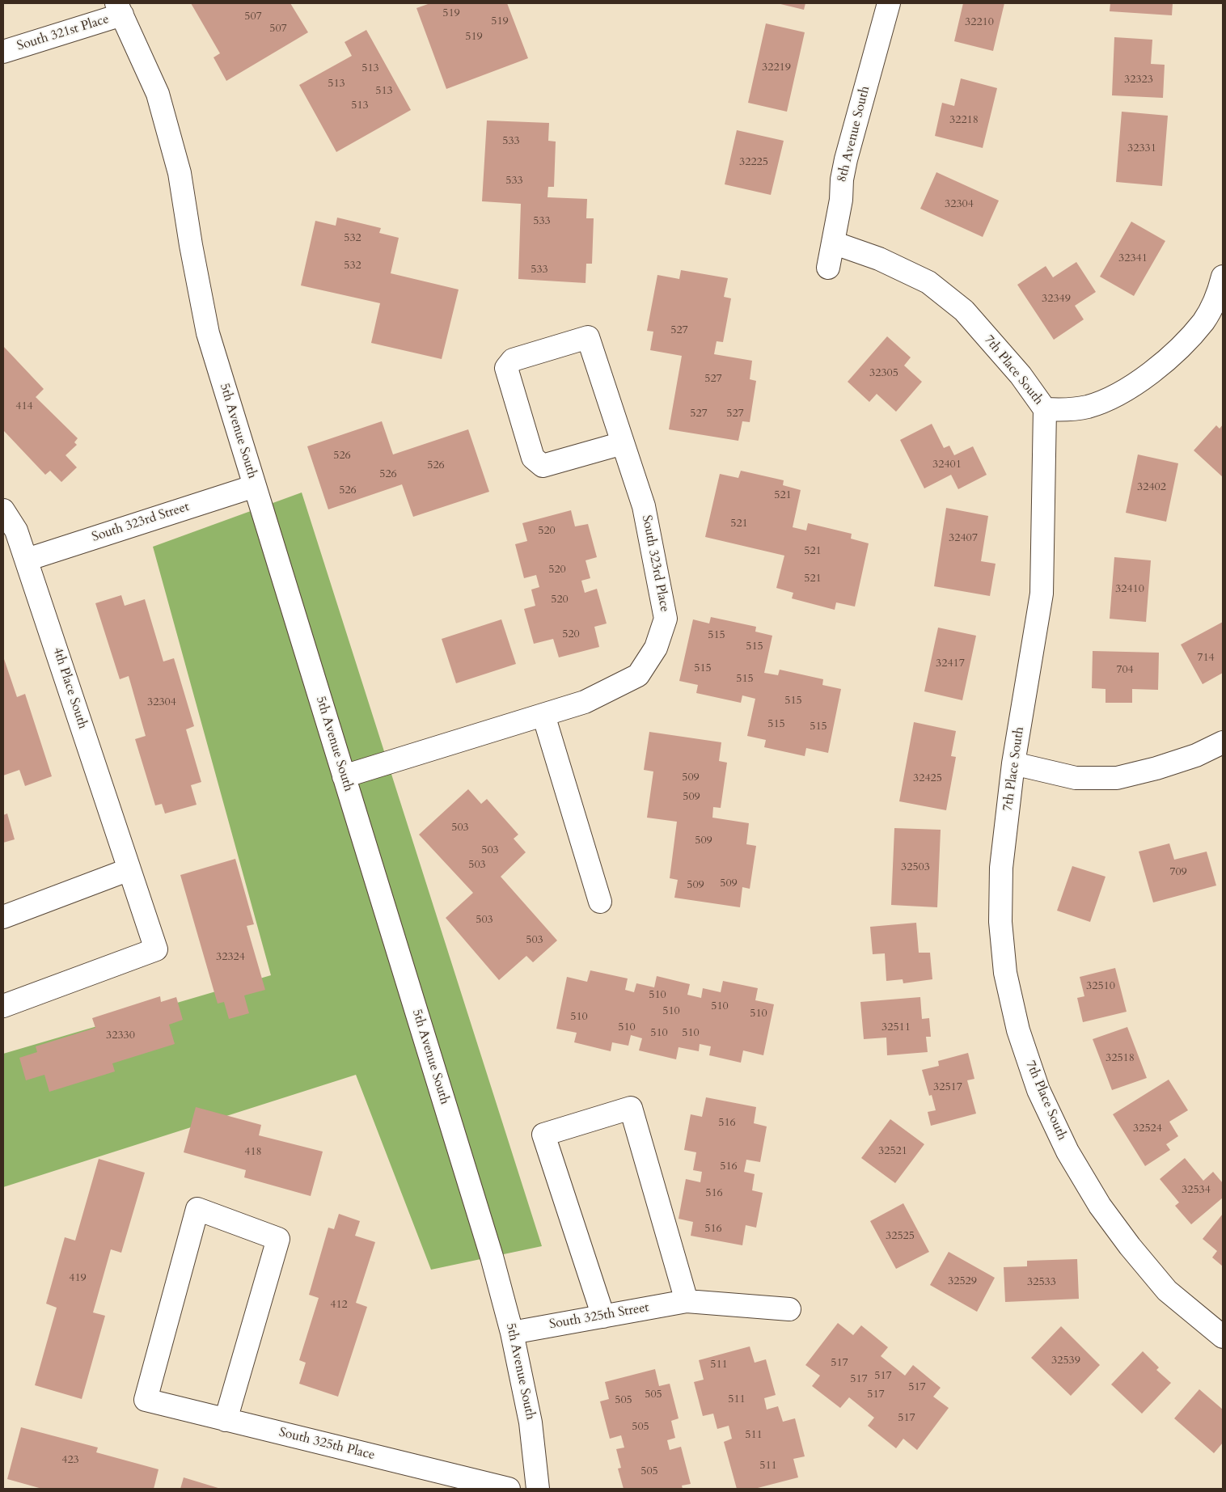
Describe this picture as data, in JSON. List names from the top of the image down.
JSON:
{
  "streets": {
    "street": [
      "South 321st Place",
      "8th Avenue South",
      "7th Place South",
      "5th Avenue South",
      "South 323rd Street",
      "South 323rd Place",
      "4th Place South",
      "South 325th Street",
      "South 325th Place"
    ]
  },
  "crossings": [
    ["South 321st Place", "5th Avenue South"],
    ["8th Avenue South", "7th Place South"],
    ["5th Avenue South", "South 323rd Street"],
    ["5th Avenue South", "South 323rd Place"],
    ["5th Avenue South", "South 325th Street"],
    ["South 323rd Street", "4th Place South"]
  ],
  "house_numbers": [
    "519",
    "507",
    "519",
    "32210",
    "507",
    "519",
    "32219",
    "513",
    "32323",
    "513",
    "513",
    "513",
    "32218",
    "533",
    "32331",
    "32225",
    "533",
    "32304",
    "533",
    "532",
    "32341",
    "532",
    "533",
    "32349",
    "527",
    "32305",
    "527",
    "414",
    "527",
    "527",
    "526",
    "32401",
    "526",
    "526",
    "32402",
    "526",
    "521",
    "521",
    "520",
    "32407",
    "521",
    "520",
    "521",
    "32410",
    "520",
    "520",
    "515",
    "515",
    "714",
    "32417",
    "515",
    "704",
    "515",
    "515",
    "32304",
    "515",
    "515",
    "509",
    "32425",
    "509",
    "503",
    "509",
    "503",
    "503",
    "32503",
    "709",
    "509",
    "509",
    "503",
    "503",
    "32324",
    "32510",
    "510",
    "510",
    "510",
    "510",
    "510",
    "510",
    "32511",
    "510",
    "510",
    "32330",
    "32518",
    "32517",
    "516",
    "32524",
    "32521",
    "418",
    "516",
    "32534",
    "516",
    "516",
    "32525",
    "419",
    "32529",
    "32533",
    "412",
    "32539",
    "517",
    "511",
    "517",
    "517",
    "517",
    "505",
    "517",
    "511",
    "505",
    "517",
    "505",
    "511",
    "423",
    "511",
    "505"
  ]
}
